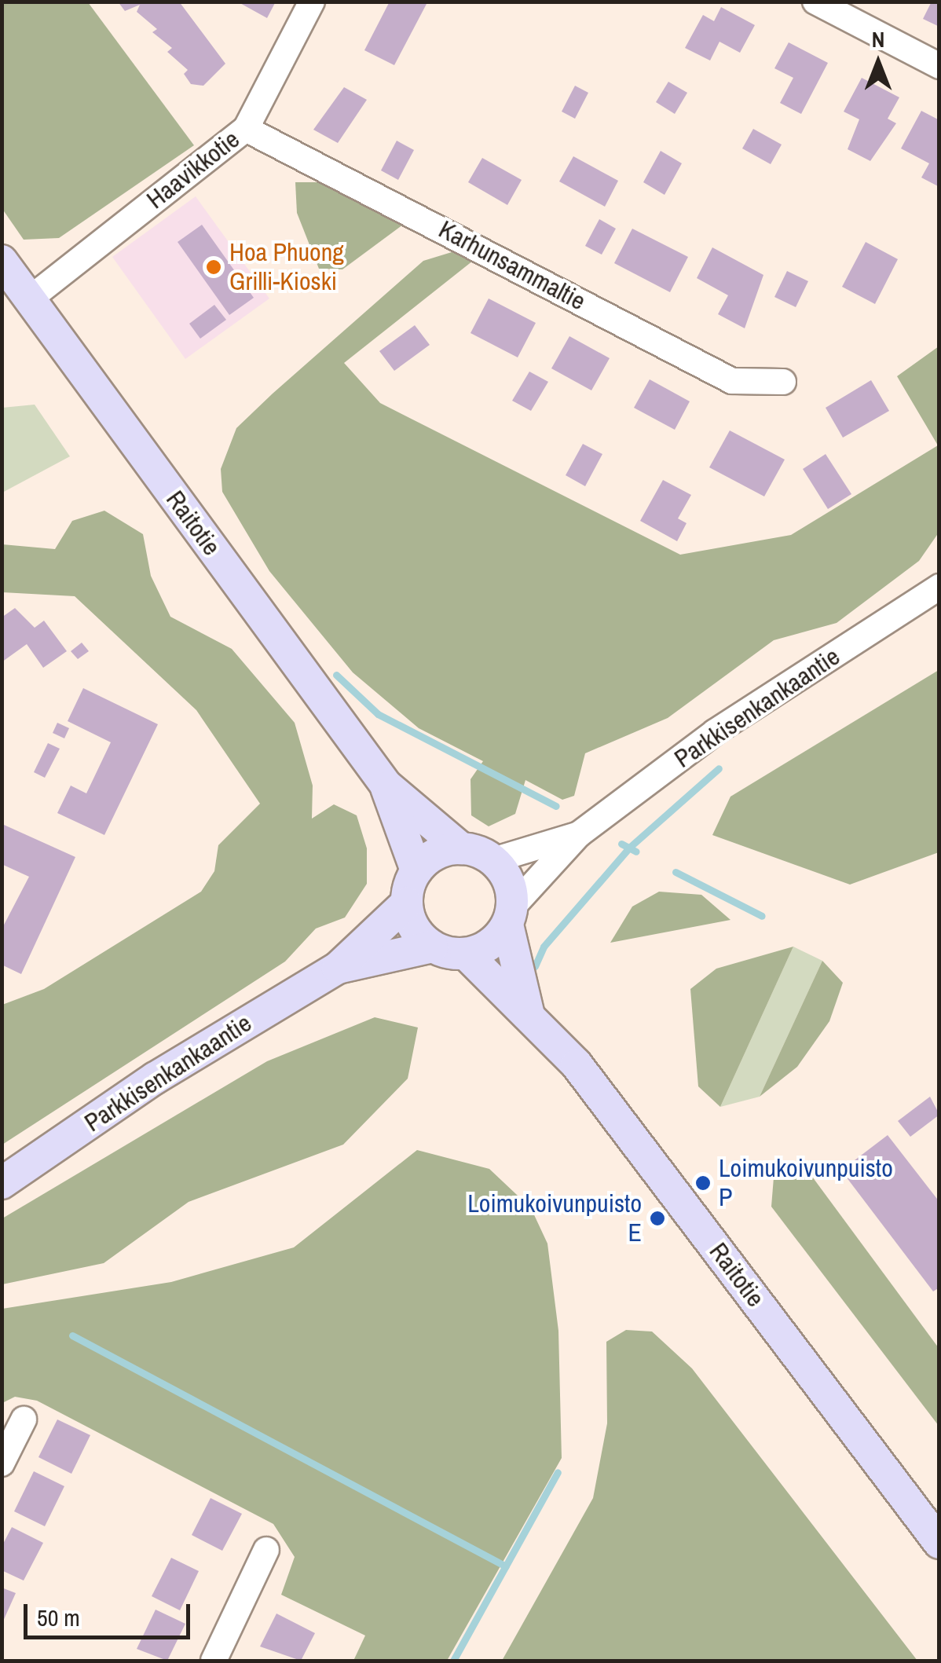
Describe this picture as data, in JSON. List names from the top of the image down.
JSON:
{
  "streets": {
    "main road": ["Raitotie", "Parkkisenkankaantie"],
    "street": ["Haavikkotie", "Karhunsammaltie"]
  },
  "crossings": [
    ["Haavikkotie", "Karhunsammaltie"],
    ["Haavikkotie", "Raitotie"],
    ["Raitotie", "Parkkisenkankaantie"]
  ],
  "places": ["Hoa Phuong Grilli-Kioski", "Loimukoivunpuisto P", "Loimukoivunpuisto E"],
  "scale_bar": "50 m",
  "north": "top"
}
